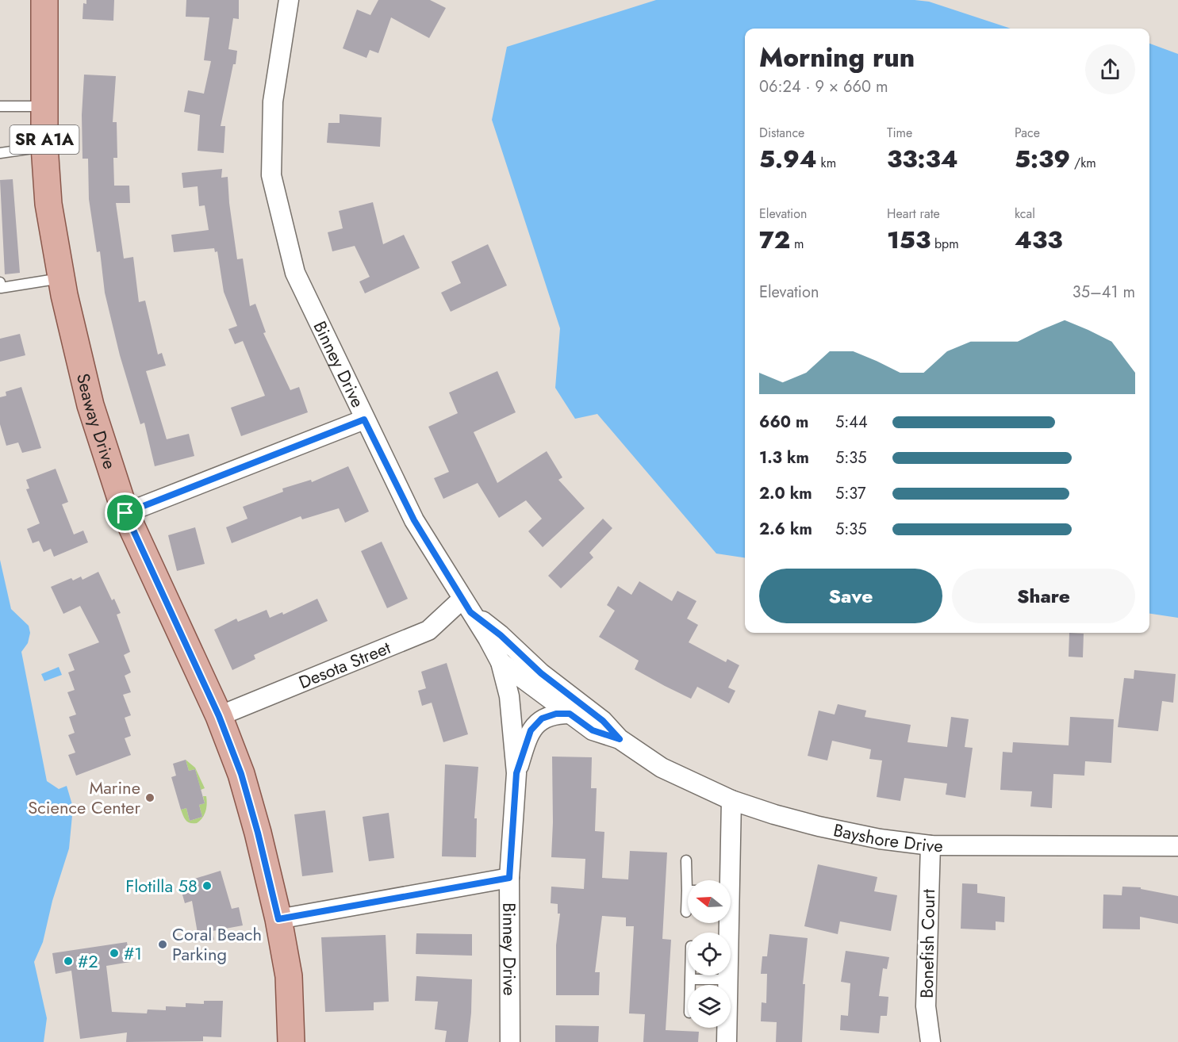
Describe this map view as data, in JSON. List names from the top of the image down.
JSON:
{
  "streets": {
    "main road": ["SR A1A", "Seaway Drive"],
    "street": [
      "Binney Drive",
      "Desota Street",
      "Bayshore Drive",
      "Bonefish Court"
    ]
  },
  "crossings": [
    ["Binney Drive", "Desota Street"],
    ["Binney Drive", "Bayshore Drive"],
    ["Seaway Drive", "Desota Street"],
    ["Desota Street", "Bayshore Drive"],
    ["Bayshore Drive", "Bonefish Court"]
  ],
  "places": [
    "Marine Science Center",
    "Flotilla 58",
    "Coral Beach Parking",
    "#1",
    "#2"
  ],
  "north": "left",
  "page": {
    "heading": ["Morning run", "06:24 · 9 × 660 m"],
    "stats": [
      ["Distance", "5.94 km"],
      ["Time", "33:34"],
      ["Pace", "5:39 /km"],
      ["Elevation", "72 m"],
      ["Heart rate", "153 bpm"],
      ["kcal", "433"]
    ],
    "chart": ["Elevation", "35–41 m"],
    "list": [
      {
        "name": "660 m",
        "note": "5:44"
      },
      {
        "name": "1.3 km",
        "note": "5:35"
      },
      {
        "name": "2.0 km",
        "note": "5:37"
      },
      {
        "name": "2.6 km",
        "note": "5:35"
      }
    ],
    "buttons": ["Save", "Share"]
  }
}
